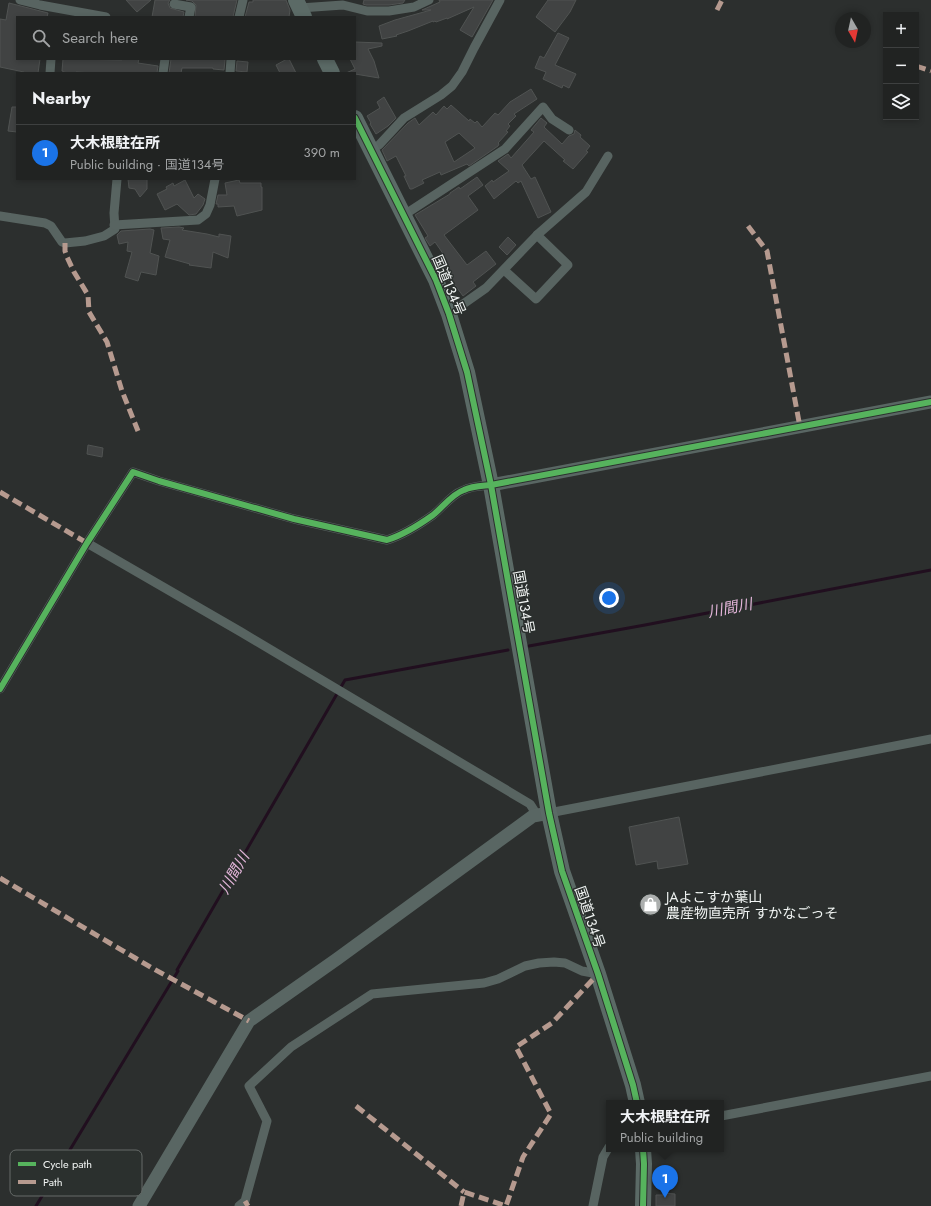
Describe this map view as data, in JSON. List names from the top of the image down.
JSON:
{
  "streets": {
    "highway": ["国道134号"]
  },
  "water": ["川間川"],
  "places": {
    "shop": ["JAよこすか葉山 農産物直売所 すかなごっそ"]
  },
  "legend": ["Cycle path", "Path"],
  "north": "bottom",
  "page": {
    "map_buttons": ["+", "−"],
    "search": "Search here",
    "heading": "Nearby",
    "list": [
      {
        "mark": "1",
        "name": "大木根駐在所",
        "note": "Public building · 国道134号",
        "value": "390 m"
      }
    ],
    "popup": ["大木根駐在所", "Public building"],
    "pins": "1"
  }
}
